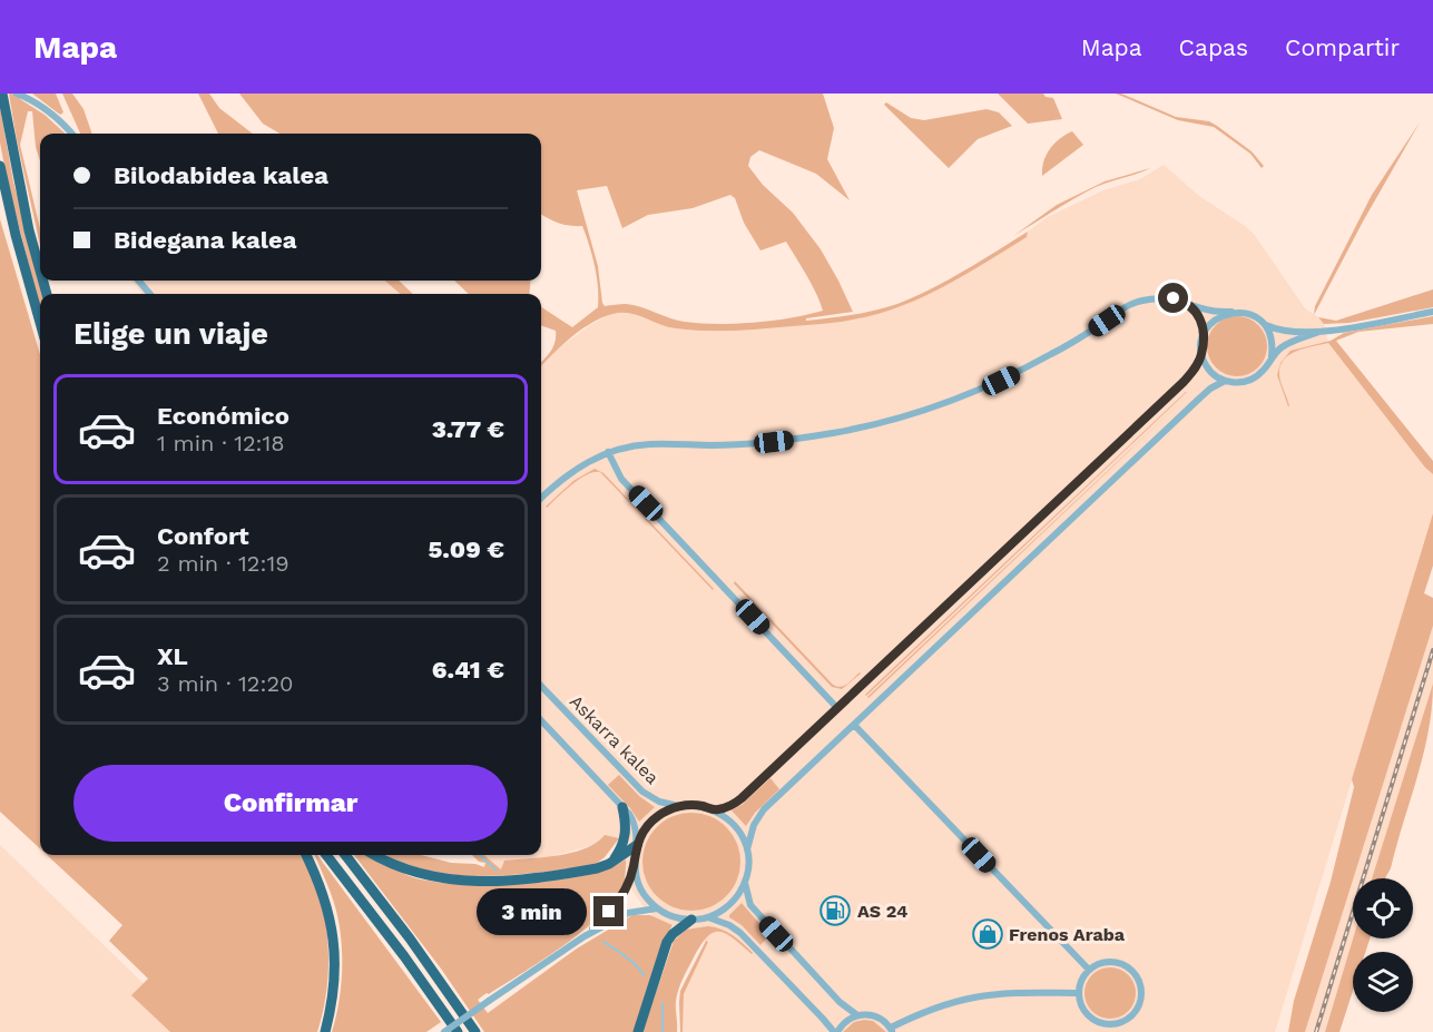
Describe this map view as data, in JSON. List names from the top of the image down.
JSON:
{
  "streets": {
    "street": ["Askarra kalea"]
  },
  "places": {
    "fuel station": ["AS 24"],
    "shop": ["Frenos Araba"]
  },
  "page": {
    "header": "Mapa",
    "nav": ["Mapa", "Capas", "Compartir"],
    "banner": ["Bilodabidea kalea", "Bidegana kalea"],
    "heading": "Elige un viaje",
    "list": [
      {
        "name": "Económico",
        "note": "1 min · 12:18",
        "value": "3.77 €"
      },
      {
        "name": "Confort",
        "note": "2 min · 12:19",
        "value": "5.09 €"
      },
      {
        "name": "XL",
        "note": "3 min · 12:20",
        "value": "6.41 €"
      }
    ],
    "buttons": "Confirmar",
    "bubble": "3 min"
  }
}
